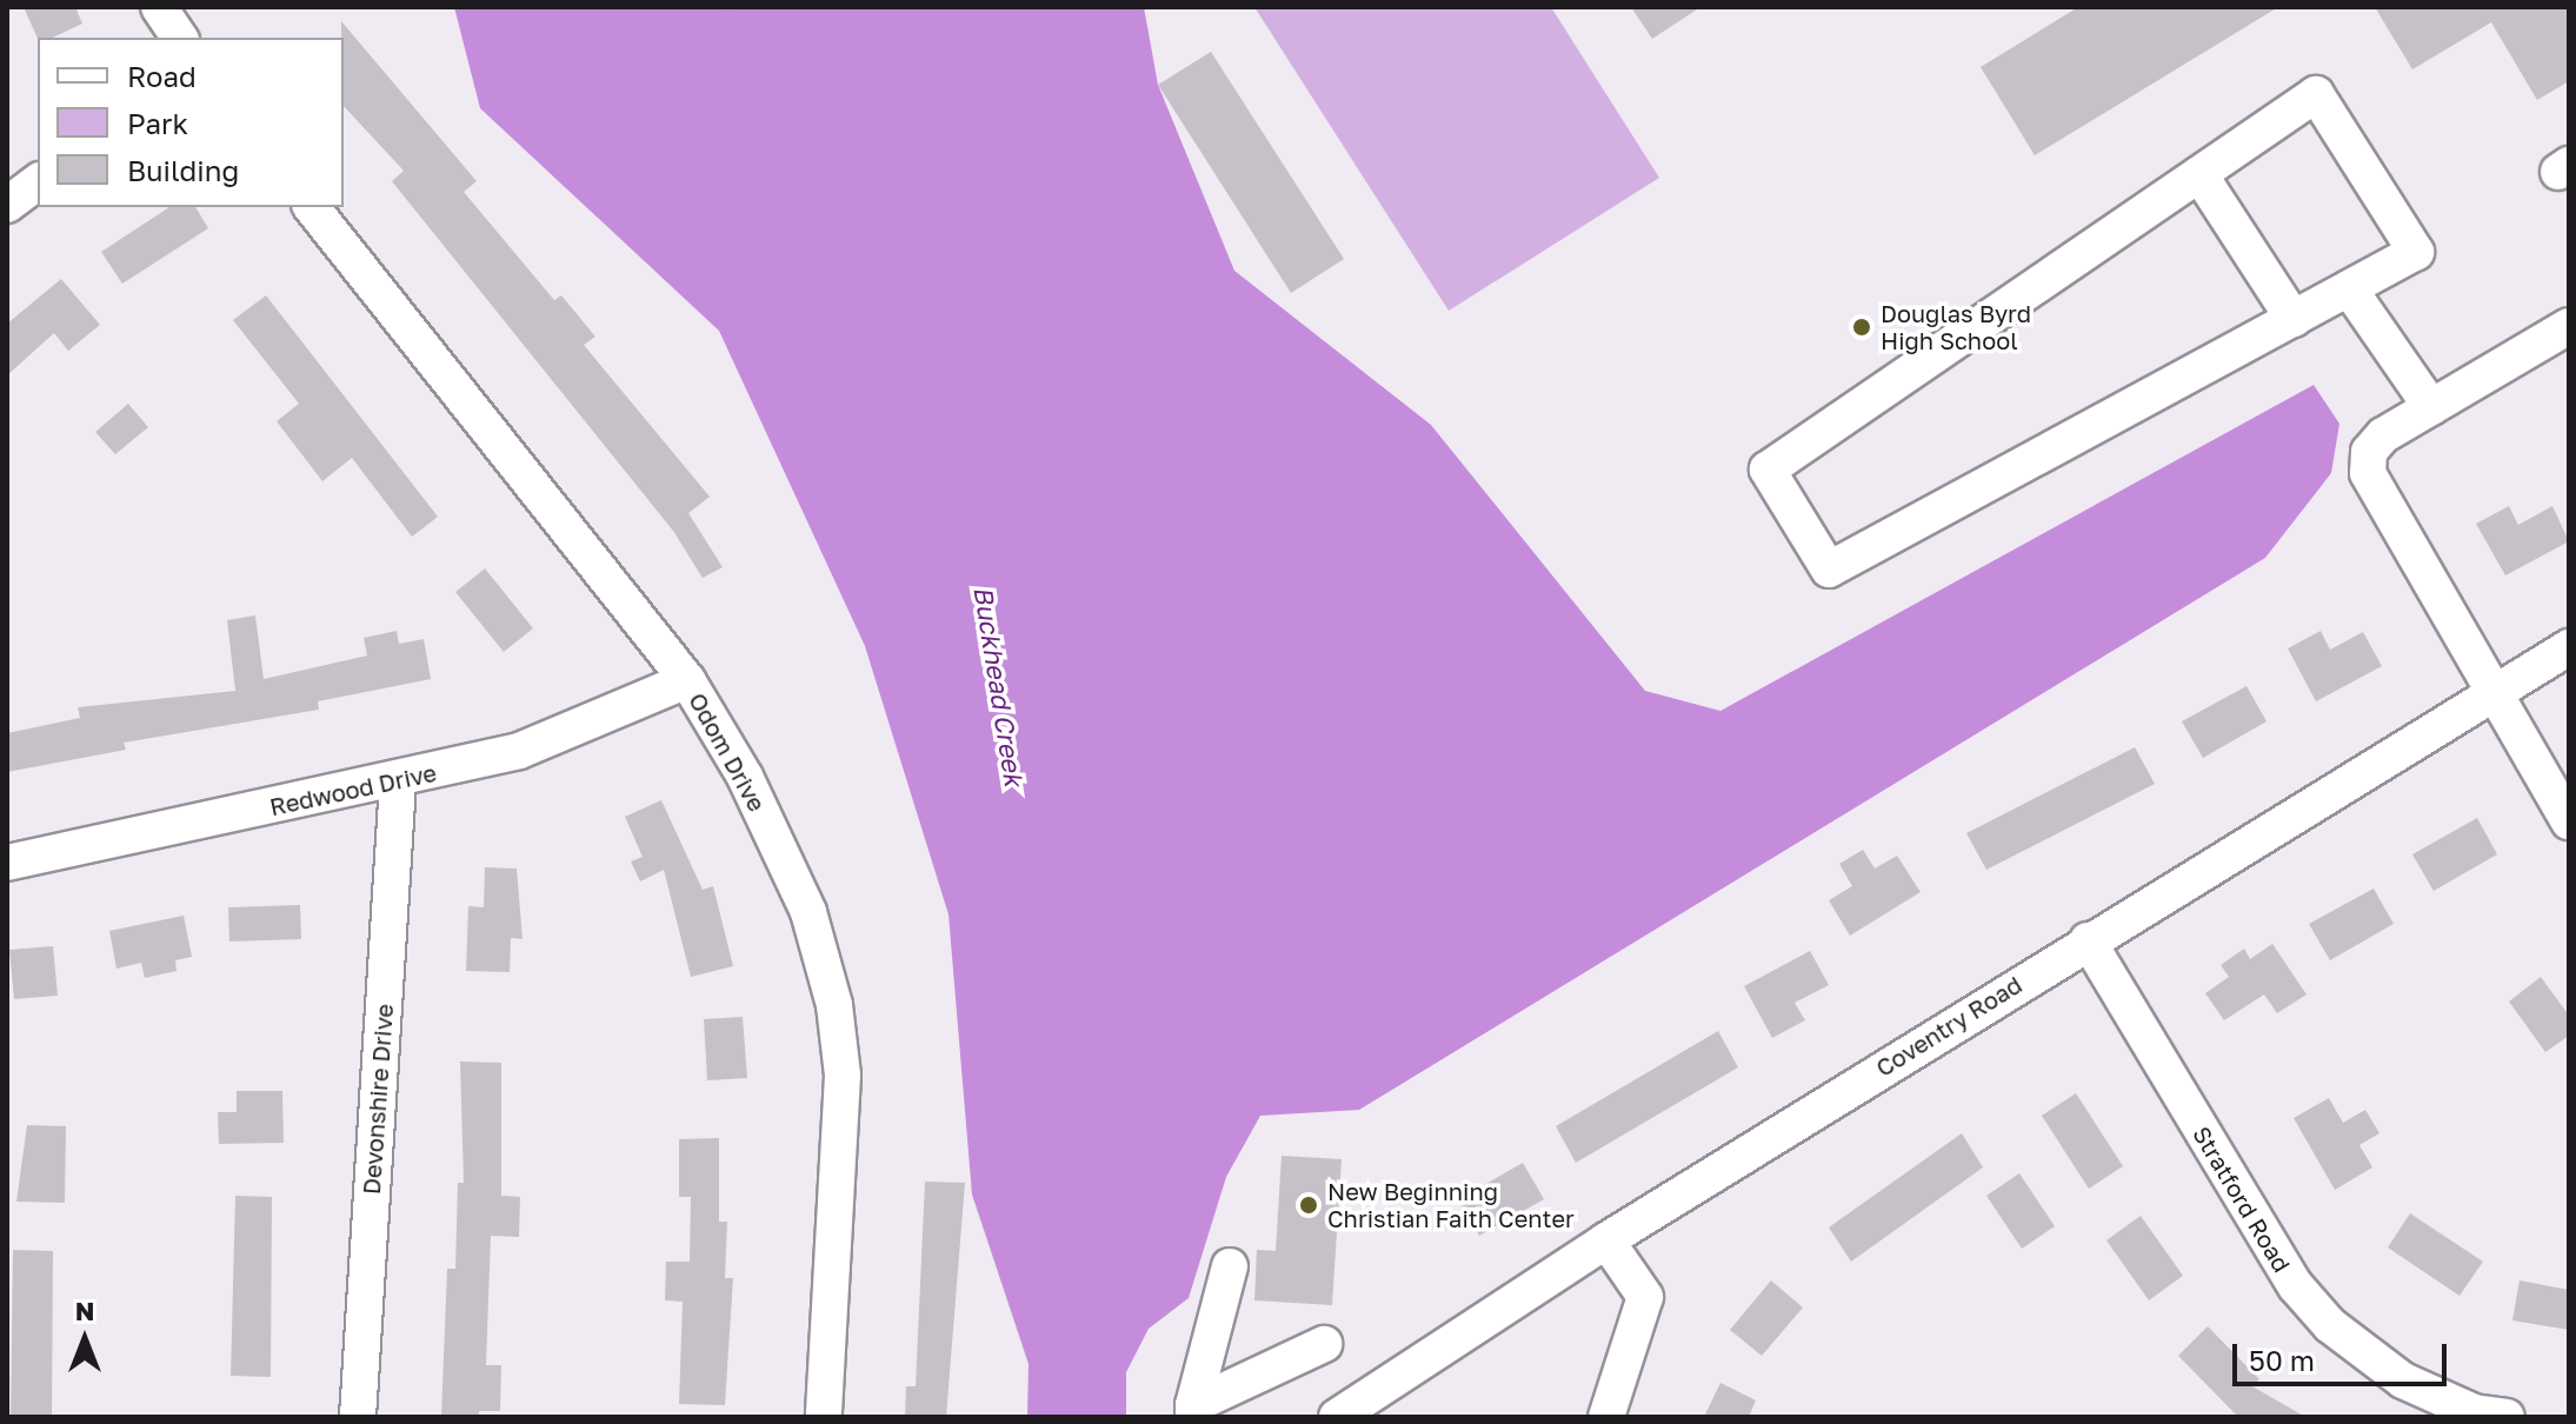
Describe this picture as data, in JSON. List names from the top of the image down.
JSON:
{
  "streets": {
    "street": [
      "Odom Drive",
      "Redwood Drive",
      "Coventry Road",
      "Devonshire Drive",
      "Stratford Road"
    ]
  },
  "crossings": [
    ["Odom Drive", "Redwood Drive"],
    ["Redwood Drive", "Devonshire Drive"],
    ["Coventry Road", "Stratford Road"]
  ],
  "water": ["Buckhead Creek"],
  "places": ["Douglas Byrd High School", "New Beginning Christian Faith Center"],
  "legend": ["Road", "Park", "Building"],
  "scale_bar": "50 m",
  "north": "top"
}
